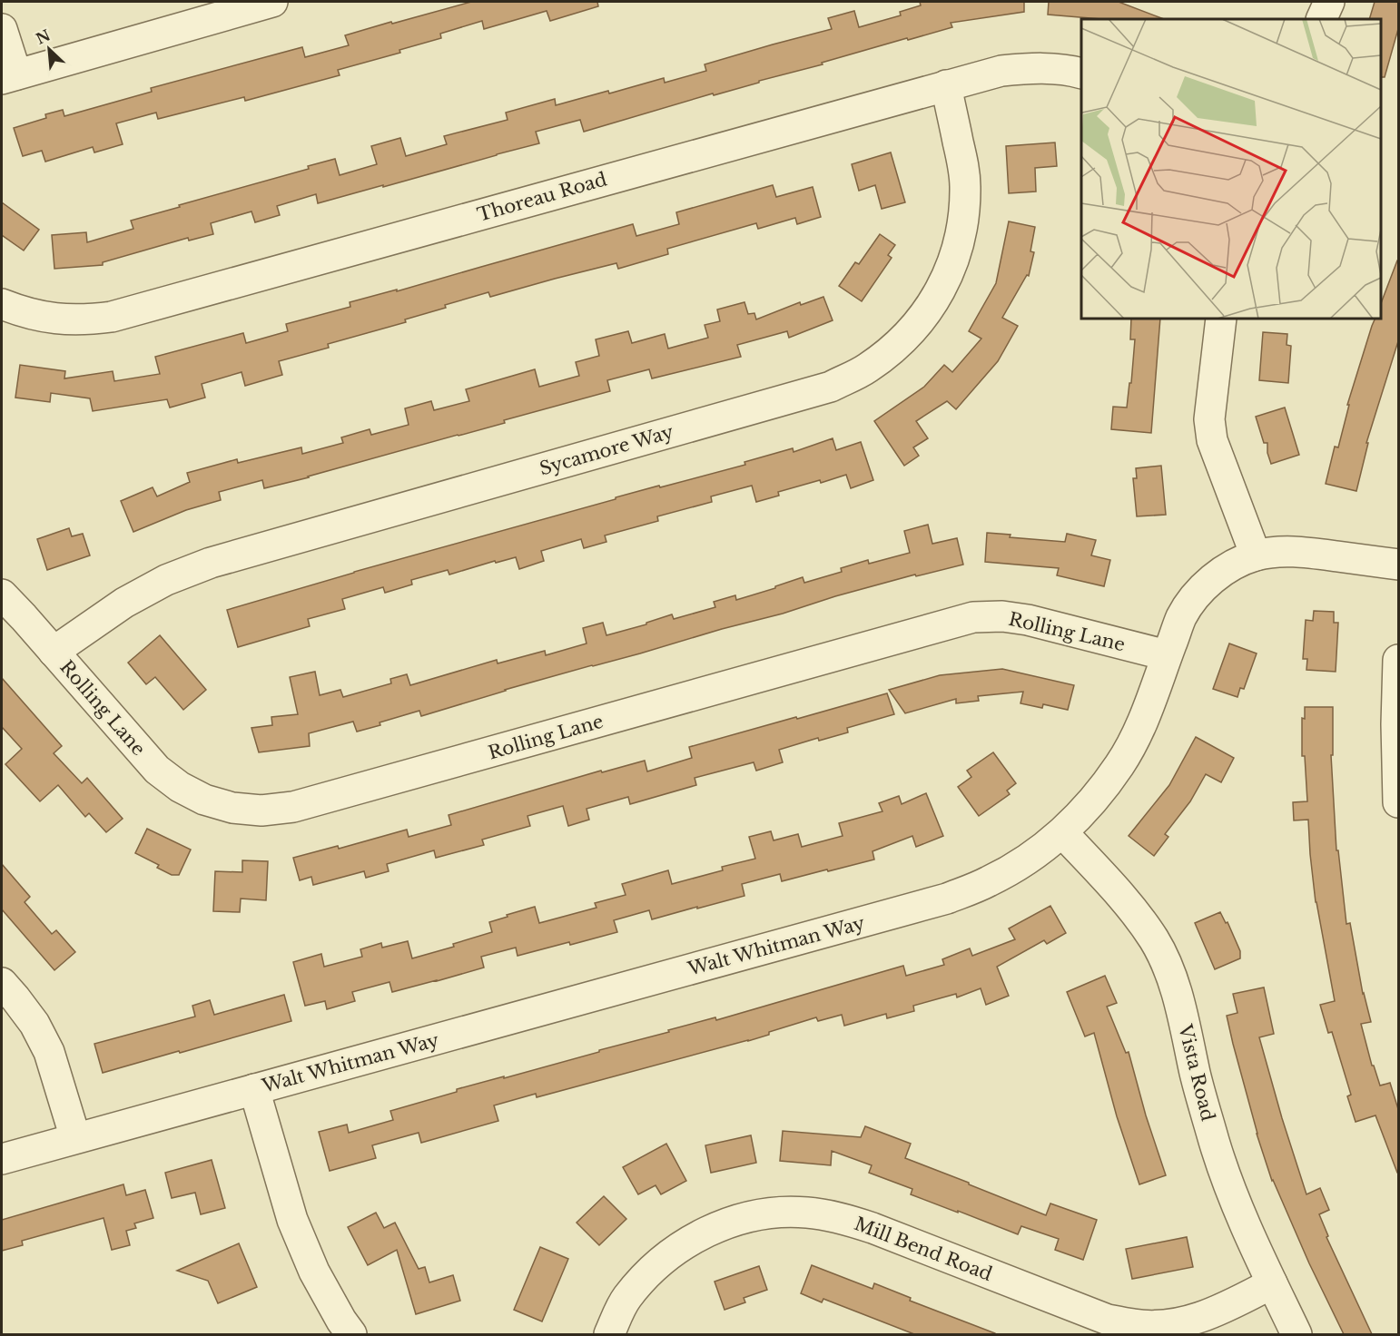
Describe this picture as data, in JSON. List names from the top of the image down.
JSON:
{
  "streets": {
    "street": [
      "Thoreau Road",
      "Sycamore Way",
      "Rolling Lane",
      "Walt Whitman Way",
      "Vista Road",
      "Mill Bend Road"
    ]
  },
  "crossings": [
    ["Thoreau Road", "Sycamore Way"],
    ["Sycamore Way", "Rolling Lane"],
    ["Rolling Lane", "Walt Whitman Way"],
    ["Walt Whitman Way", "Vista Road"],
    ["Vista Road", "Mill Bend Road"]
  ],
  "north": "top left"
}
